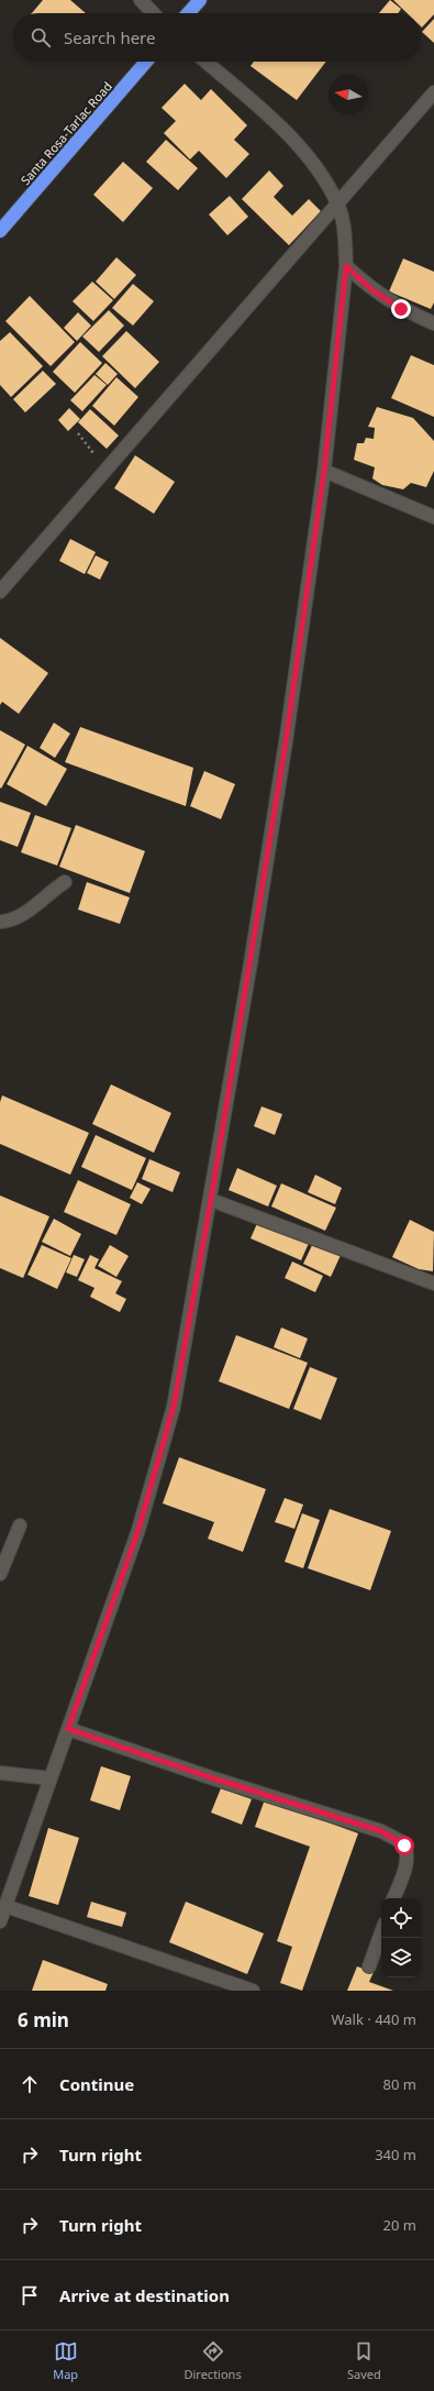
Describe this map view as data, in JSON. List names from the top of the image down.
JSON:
{
  "streets": {
    "highway": ["Santa Rosa-Tarlac Road"]
  },
  "north": "left",
  "page": {
    "search": "Search here",
    "heading": ["6 min", "Walk · 440 m"],
    "list": [
      ["Continue", "80 m"],
      ["Turn right", "340 m"],
      ["Turn right", "20 m"],
      "Arrive at destination"
    ],
    "nav": ["Map", "Directions", "Saved"]
  }
}
